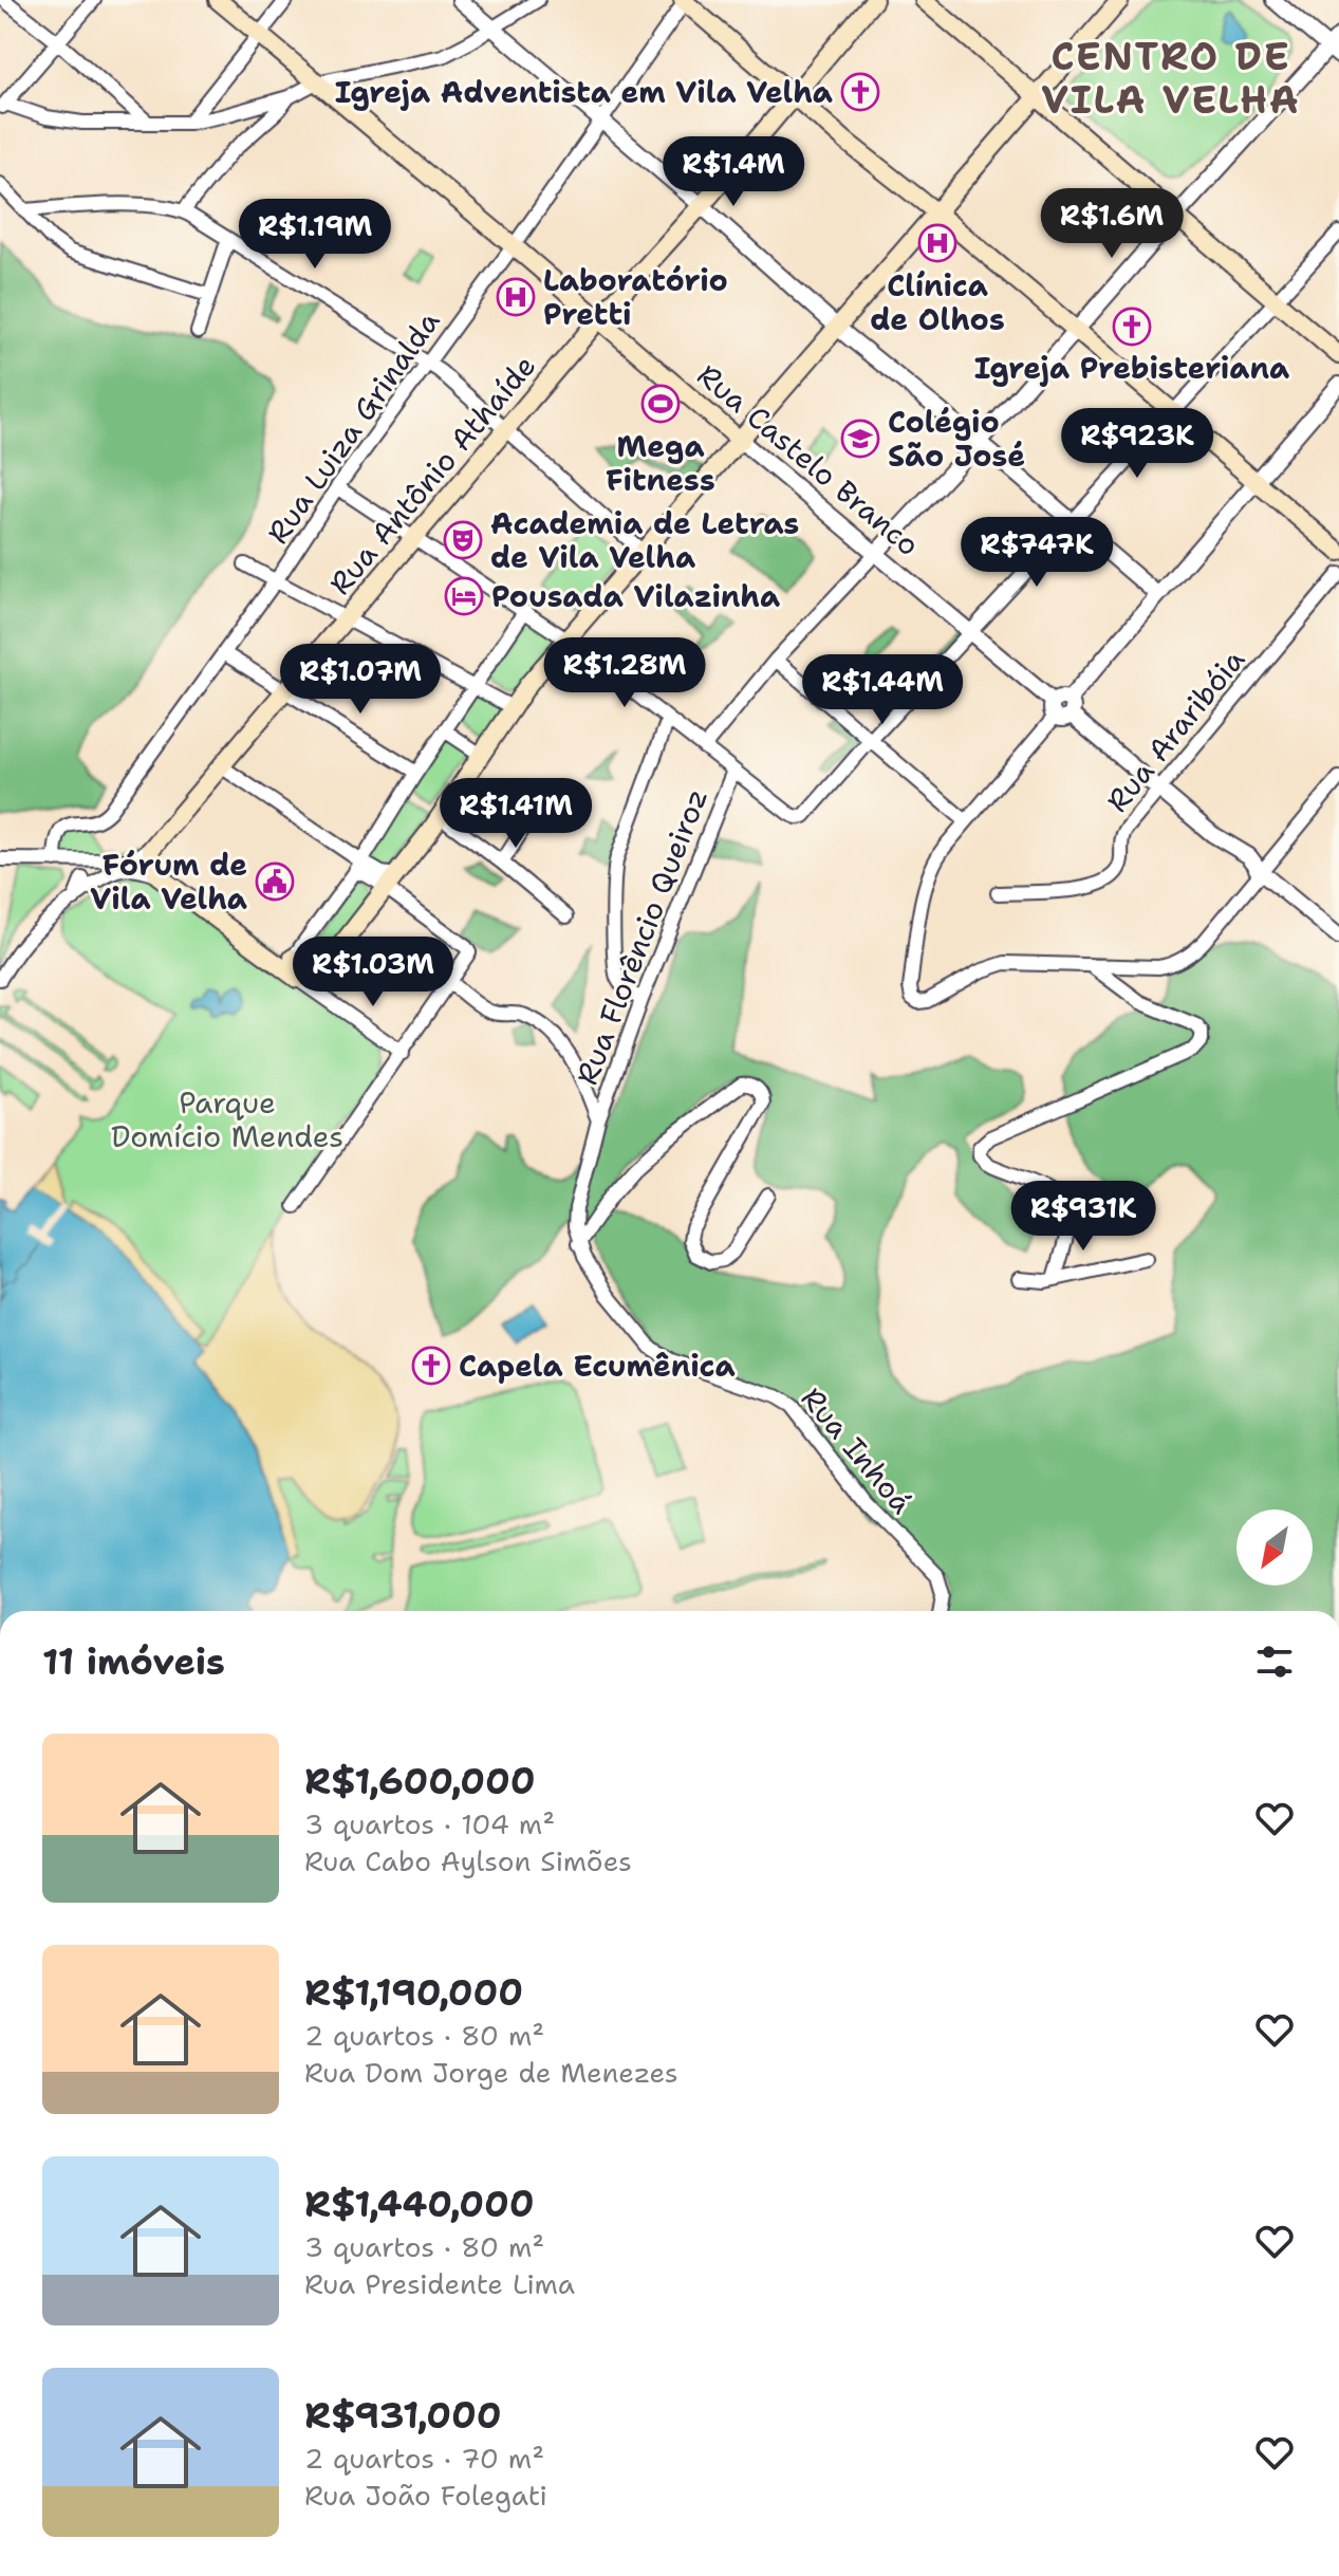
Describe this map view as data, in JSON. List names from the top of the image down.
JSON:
{
  "streets": {
    "main road": ["Rua Castelo Branco", "Rua Antônio Athaíde"],
    "street": [
      "Rua Luiza Grinalda",
      "Rua Araribóia",
      "Rua Florêncio Queiroz",
      "Rua Inhoá"
    ]
  },
  "crossings": [
    ["Rua Luiza Grinalda", "Rua Castelo Branco"],
    ["Rua Castelo Branco", "Rua Antônio Athaíde"],
    ["Rua Castelo Branco", "Rua Araribóia"]
  ],
  "districts": ["CENTRO DE VILA VELHA"],
  "parks": ["Parque Domício Mendes"],
  "places": {
    "church": ["Igreja Adventista em Vila Velha", "Igreja Prebisteriana", "Capela Ecumênica"],
    "hospital": ["Clínica de Olhos", "Laboratório Pretti"],
    "sports": ["Mega Fitness"],
    "school or university": ["Colégio São José"],
    "theatre": ["Academia de Letras de Vila Velha"],
    "hotel": ["Pousada Vilazinha"],
    "public building": ["Fórum de Vila Velha"]
  },
  "north": "bottom left",
  "page": {
    "price": [
      "R$1.4M",
      "R$1.6M",
      "R$1.19M",
      "R$923K",
      "R$747K",
      "R$1.28M",
      "R$1.07M",
      "R$1.44M",
      "R$1.41M",
      "R$1.03M",
      "R$931K"
    ],
    "heading": "11 imóveis",
    "list": [
      {
        "name": "R$1,600,000",
        "note": "3 quartos · 104 m² · Rua Cabo Aylson Simões"
      },
      {
        "name": "R$1,190,000",
        "note": "2 quartos · 80 m² · Rua Dom Jorge de Menezes"
      },
      {
        "name": "R$1,440,000",
        "note": "3 quartos · 80 m² · Rua Presidente Lima"
      },
      {
        "name": "R$931,000",
        "note": "2 quartos · 70 m² · Rua João Folegati"
      }
    ]
  }
}
